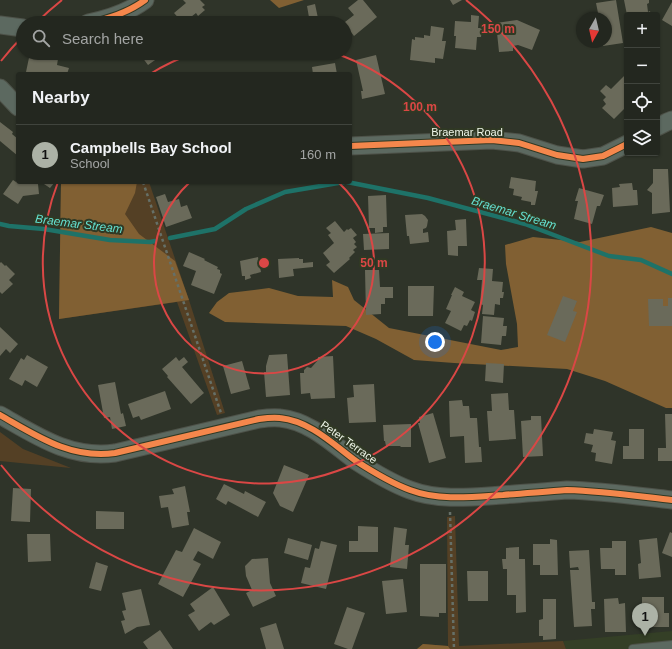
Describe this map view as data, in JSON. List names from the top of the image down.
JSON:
{
  "streets": {
    "street": ["Braemar Road", "Peter Terrace"]
  },
  "water": ["Braemar Stream"],
  "north": "bottom",
  "page": {
    "map_buttons": ["+", "−"],
    "search": "Search here",
    "heading": "Nearby",
    "list": [
      {
        "mark": "1",
        "name": "Campbells Bay School",
        "note": "School",
        "value": "160 m"
      }
    ],
    "pins": "1"
  },
  "rings": ["150 m", "100 m", "50 m"]
}
